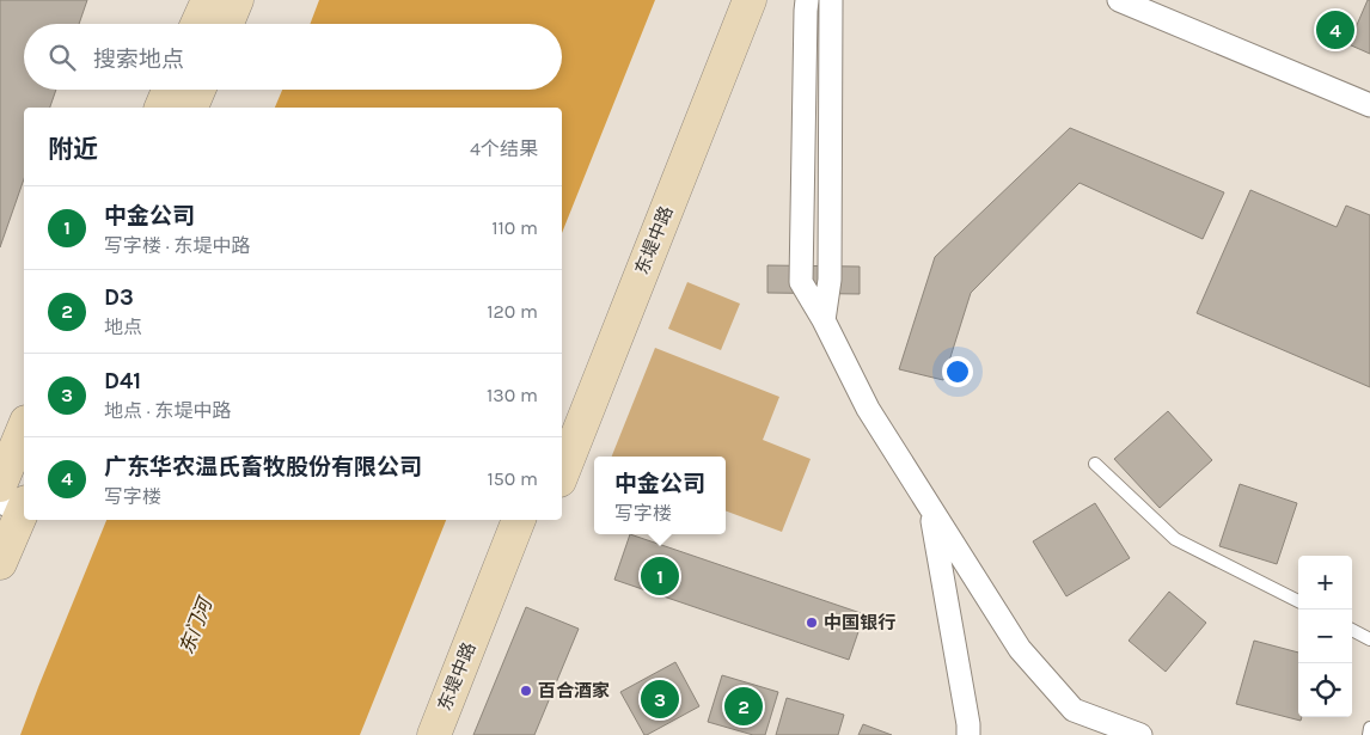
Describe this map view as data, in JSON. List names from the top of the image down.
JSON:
{
  "streets": {
    "main road": ["东堤中路"]
  },
  "water": ["东门河"],
  "places": ["中国银行", "百合酒家"],
  "page": {
    "pins": [
      "4",
      "1",
      "3",
      "2"
    ],
    "search": "搜索地点",
    "heading": ["附近", "4个结果"],
    "list": [
      {
        "mark": "1",
        "name": "中金公司",
        "note": "写字楼 · 东堤中路",
        "value": "110 m"
      },
      {
        "mark": "2",
        "name": "D3",
        "note": "地点",
        "value": "120 m"
      },
      {
        "mark": "3",
        "name": "D41",
        "note": "地点 · 东堤中路",
        "value": "130 m"
      },
      {
        "mark": "4",
        "name": "广东华农温氏畜牧股份有限公司",
        "note": "写字楼",
        "value": "150 m"
      }
    ],
    "popup": ["中金公司", "写字楼"],
    "map_buttons": ["+", "−"]
  }
}
